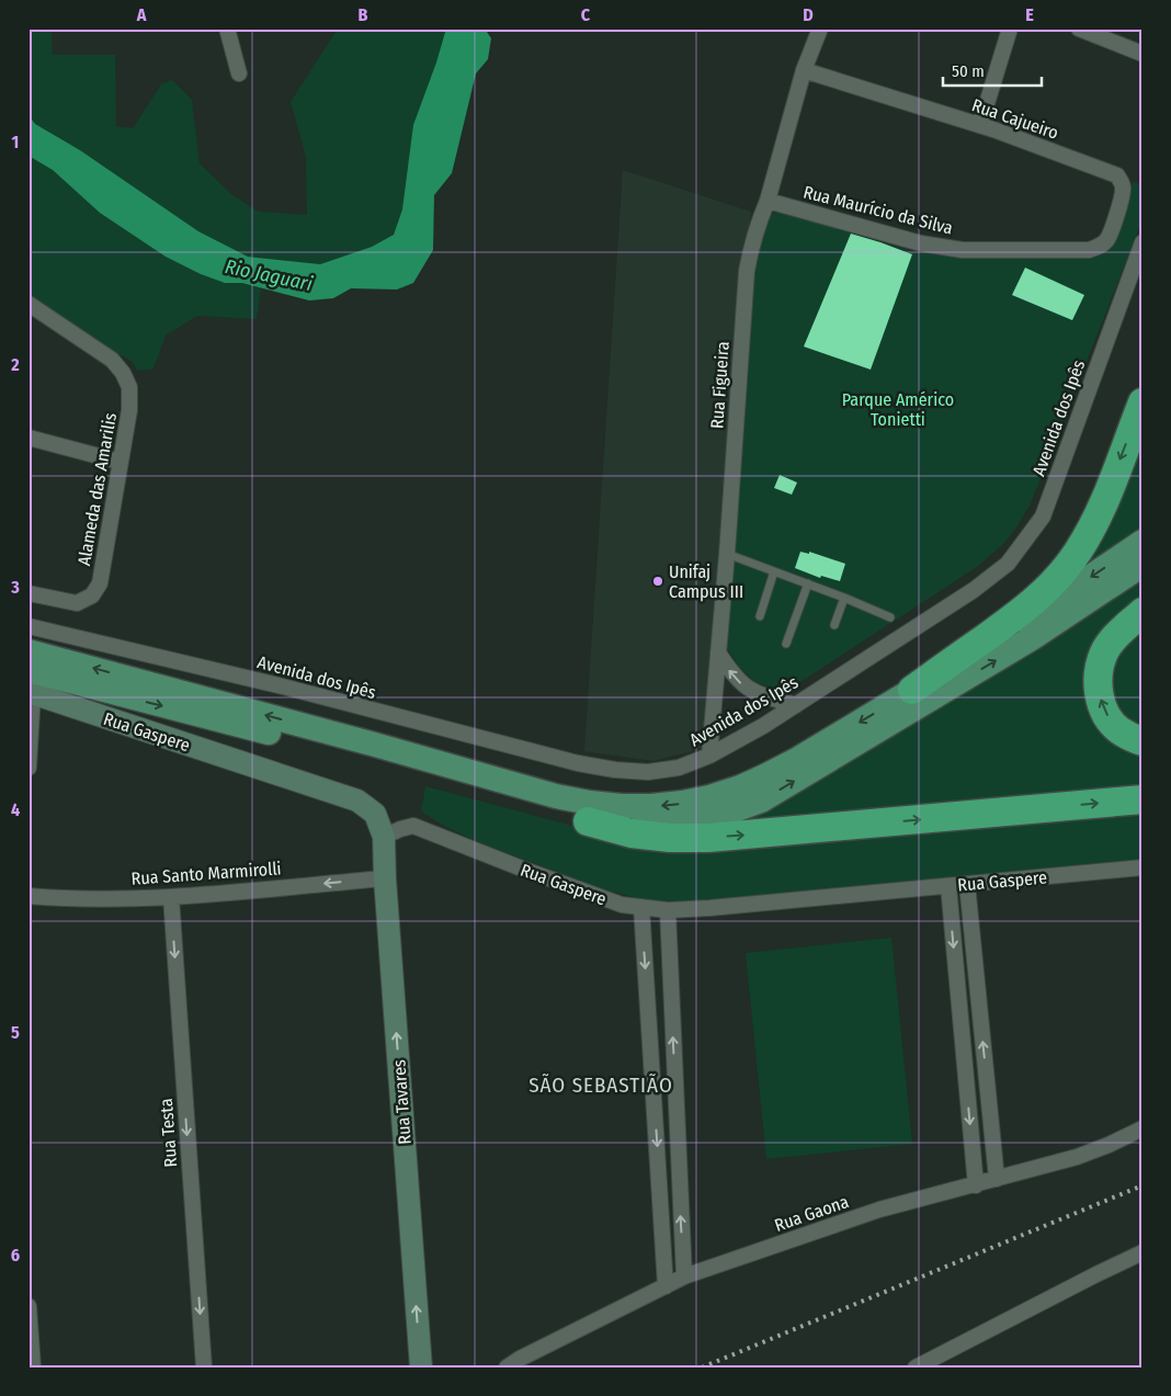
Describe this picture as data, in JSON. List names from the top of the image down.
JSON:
{
  "streets": {
    "street": [
      "Rua Cajueiro",
      "Rua Maurício da Silva",
      "Rua Figueira",
      "Avenida dos Ipês",
      "Alameda das Amarilis",
      "Rua Gaspere",
      "Rua Santo Marmirolli",
      "Rua Tavares",
      "Rua Testa",
      "Rua Gaona"
    ]
  },
  "crossings": [
    ["Rua Cajueiro", "Rua Maurício da Silva"],
    ["Rua Cajueiro", "Rua Figueira"],
    ["Rua Maurício da Silva", "Rua Figueira"],
    ["Rua Figueira", "Avenida dos Ipês"],
    ["Rua Gaspere", "Rua Tavares"],
    ["Rua Santo Marmirolli", "Rua Tavares"],
    ["Rua Santo Marmirolli", "Rua Testa"]
  ],
  "one_way": ["Rua Santo Marmirolli", "Rua Tavares", "Rua Testa"],
  "districts": ["SÃO SEBASTIÃO"],
  "water": ["Rio Jaguari"],
  "parks": ["Parque Américo Tonietti"],
  "places": ["Unifaj Campus III"],
  "scale_bar": "50 m",
  "grid": {
    "columns": [
      "A",
      "B",
      "C",
      "D",
      "E"
    ],
    "rows": [
      "1",
      "2",
      "3",
      "4",
      "5",
      "6"
    ]
  }
}
